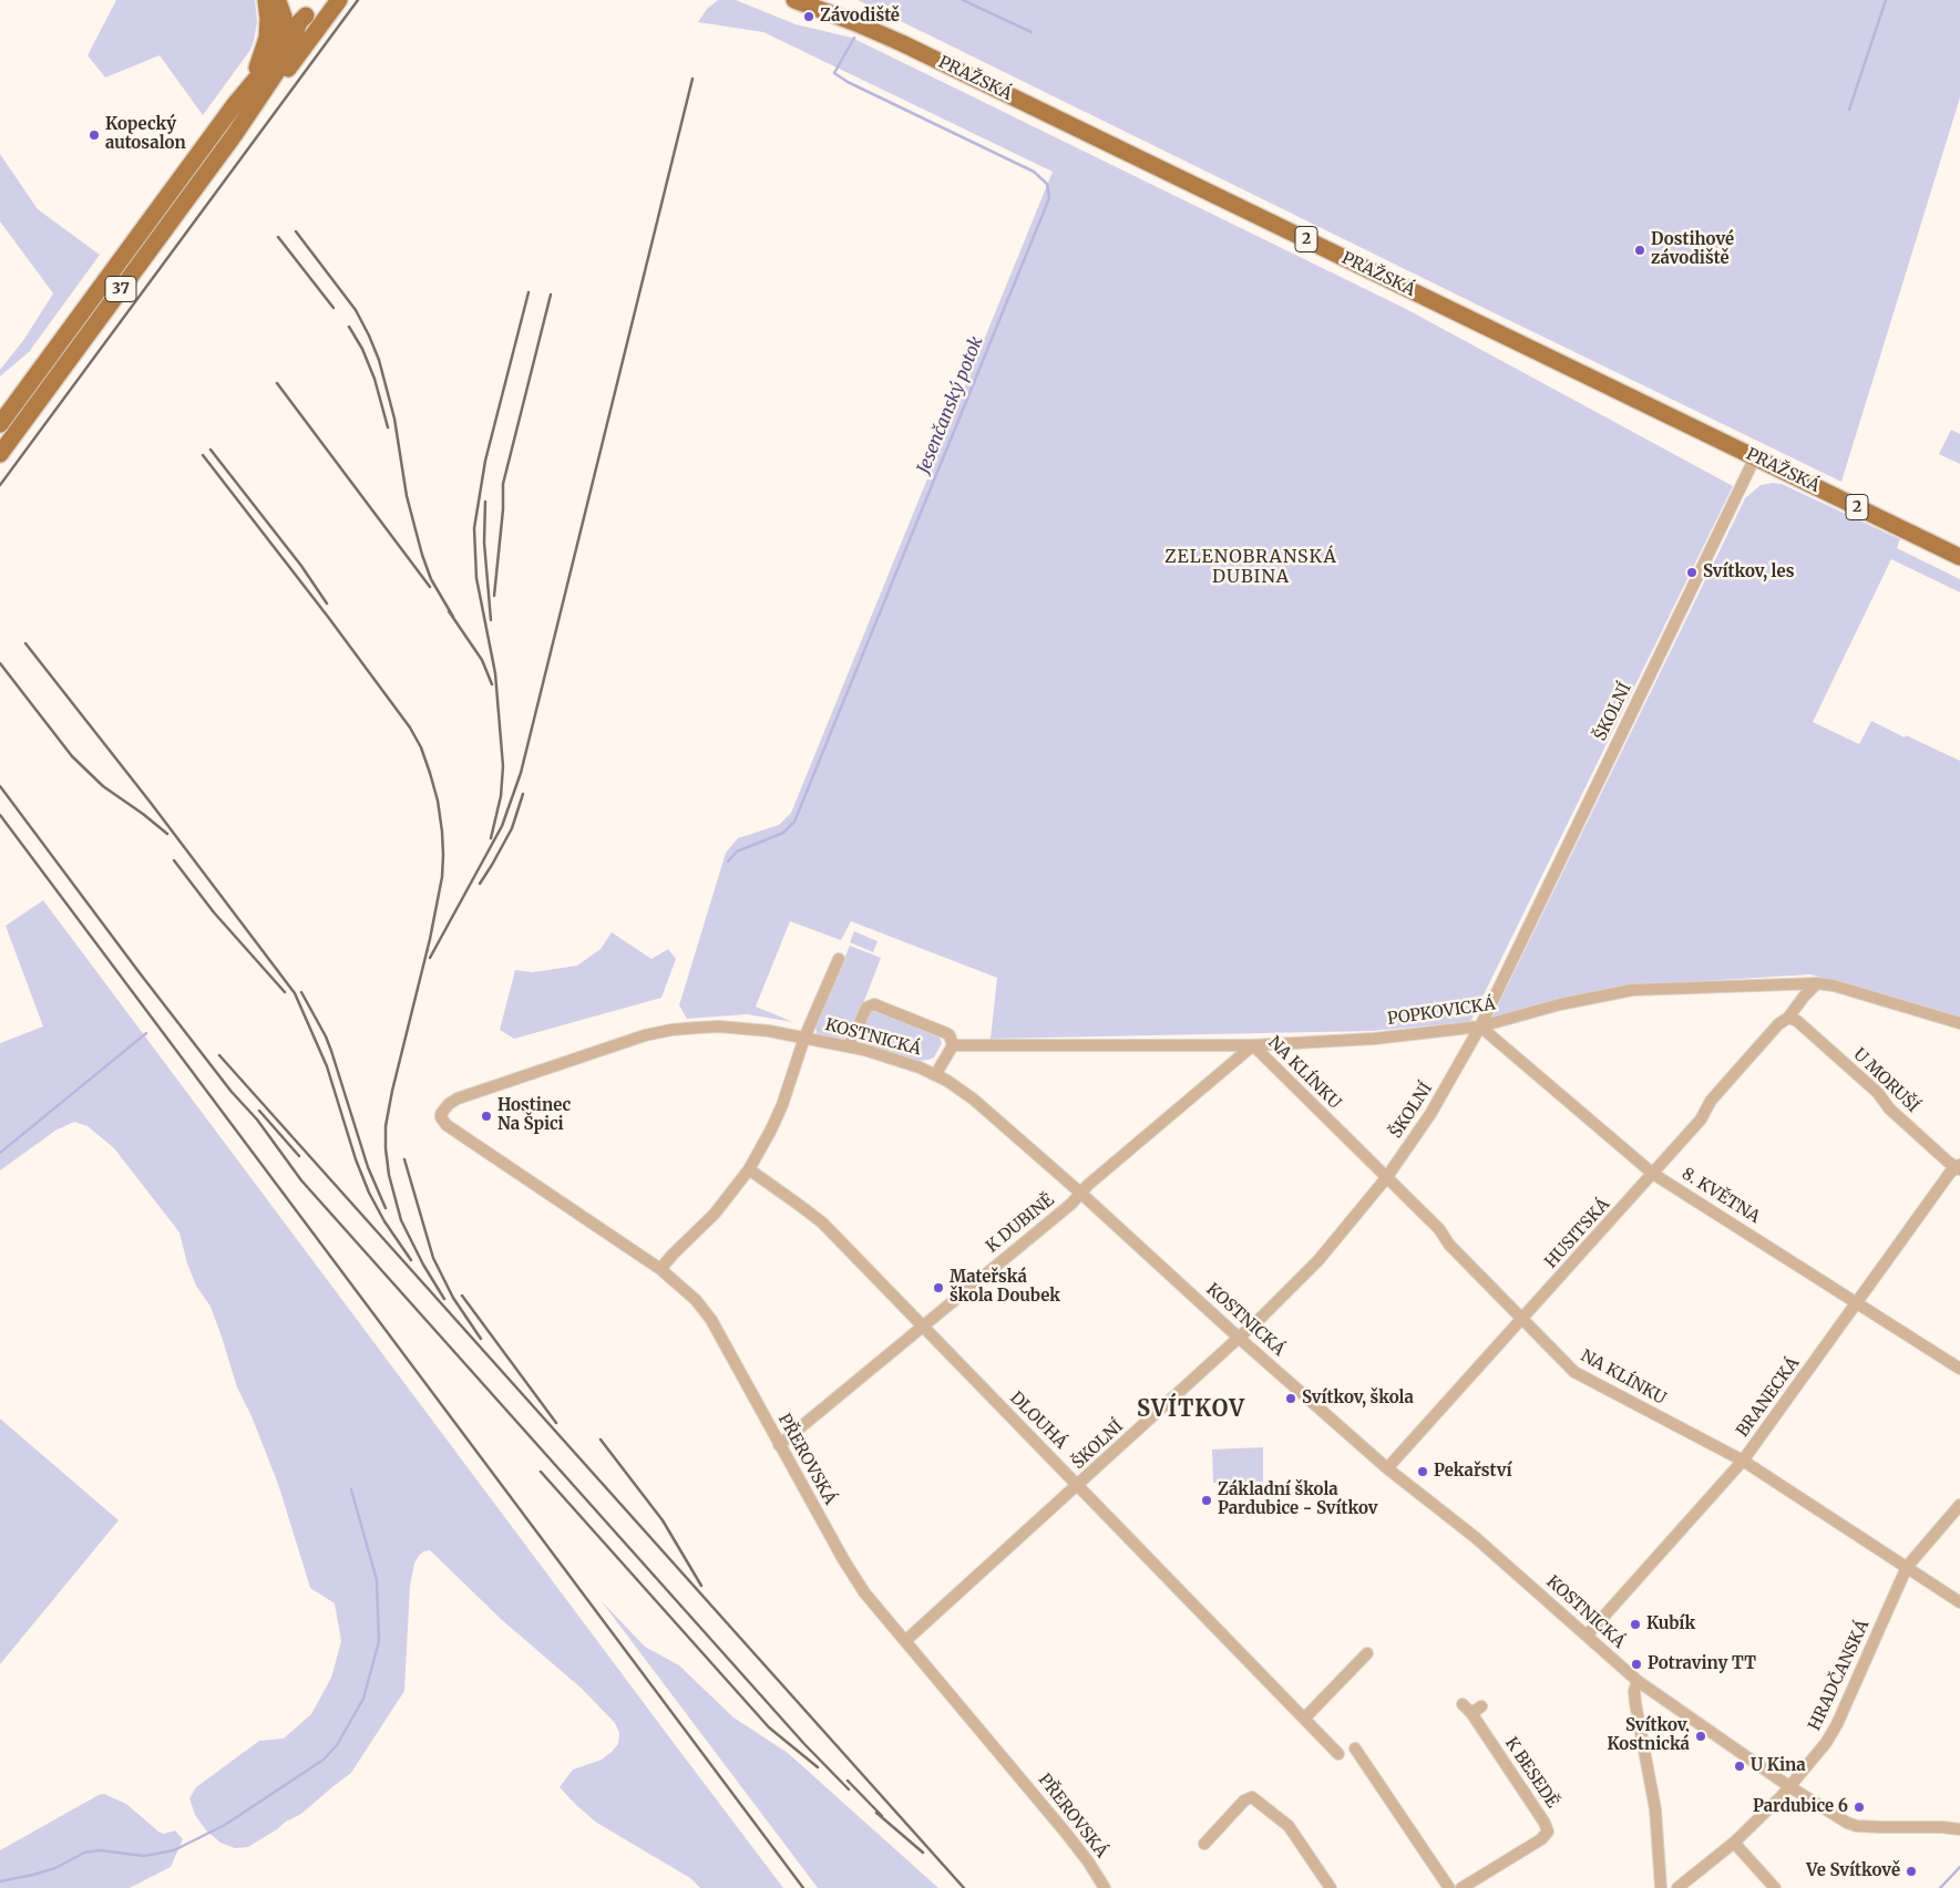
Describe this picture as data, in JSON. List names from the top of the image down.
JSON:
{
  "streets": {
    "main road": ["PRAŽSKÁ", "2", "37"],
    "street": [
      "ŠKOLNÍ",
      "POPKOVICKÁ",
      "KOSTNICKÁ",
      "NA KLÍNKU",
      "U MORUŠÍ",
      "8. KVĚTNA",
      "K DUBINĚ",
      "HUSITSKÁ",
      "BRANECKÁ",
      "DLOUHÁ",
      "PŘEROVSKÁ",
      "HRADČANSKÁ",
      "K BESEDĚ"
    ]
  },
  "crossings": [
    ["PRAŽSKÁ", "ŠKOLNÍ"],
    ["ŠKOLNÍ", "POPKOVICKÁ"],
    ["ŠKOLNÍ", "KOSTNICKÁ"],
    ["ŠKOLNÍ", "NA KLÍNKU"],
    ["ŠKOLNÍ", "8. KVĚTNA"],
    ["ŠKOLNÍ", "DLOUHÁ"],
    ["ŠKOLNÍ", "PŘEROVSKÁ"],
    ["POPKOVICKÁ", "NA KLÍNKU"],
    ["POPKOVICKÁ", "8. KVĚTNA"],
    ["POPKOVICKÁ", "K DUBINĚ"],
    ["POPKOVICKÁ", "HUSITSKÁ"],
    ["KOSTNICKÁ", "K DUBINĚ"],
    ["KOSTNICKÁ", "HUSITSKÁ"],
    ["KOSTNICKÁ", "BRANECKÁ"],
    ["KOSTNICKÁ", "PŘEROVSKÁ"],
    ["KOSTNICKÁ", "HRADČANSKÁ"],
    ["NA KLÍNKU", "K DUBINĚ"],
    ["NA KLÍNKU", "HUSITSKÁ"],
    ["NA KLÍNKU", "BRANECKÁ"],
    ["NA KLÍNKU", "HRADČANSKÁ"],
    ["U MORUŠÍ", "HUSITSKÁ"],
    ["U MORUŠÍ", "BRANECKÁ"],
    ["8. KVĚTNA", "HUSITSKÁ"],
    ["8. KVĚTNA", "BRANECKÁ"],
    ["K DUBINĚ", "DLOUHÁ"],
    ["K DUBINĚ", "PŘEROVSKÁ"]
  ],
  "districts": ["ZELENOBRANSKÁ DUBINA", "SVÍTKOV"],
  "water": ["Jesenčanský potok"],
  "places": [
    "Závodiště",
    "Kopecký autosalon",
    "Dostihové závodiště",
    "Svítkov, les",
    "Hostinec Na Špici",
    "Mateřská škola Doubek",
    "Svítkov, škola",
    "Pekařství",
    "Základní škola Pardubice - Svítkov",
    "Kubík",
    "Potraviny TT",
    "Svítkov, Kostnická",
    "U Kina",
    "Pardubice 6",
    "Ve Svítkově"
  ]
}
